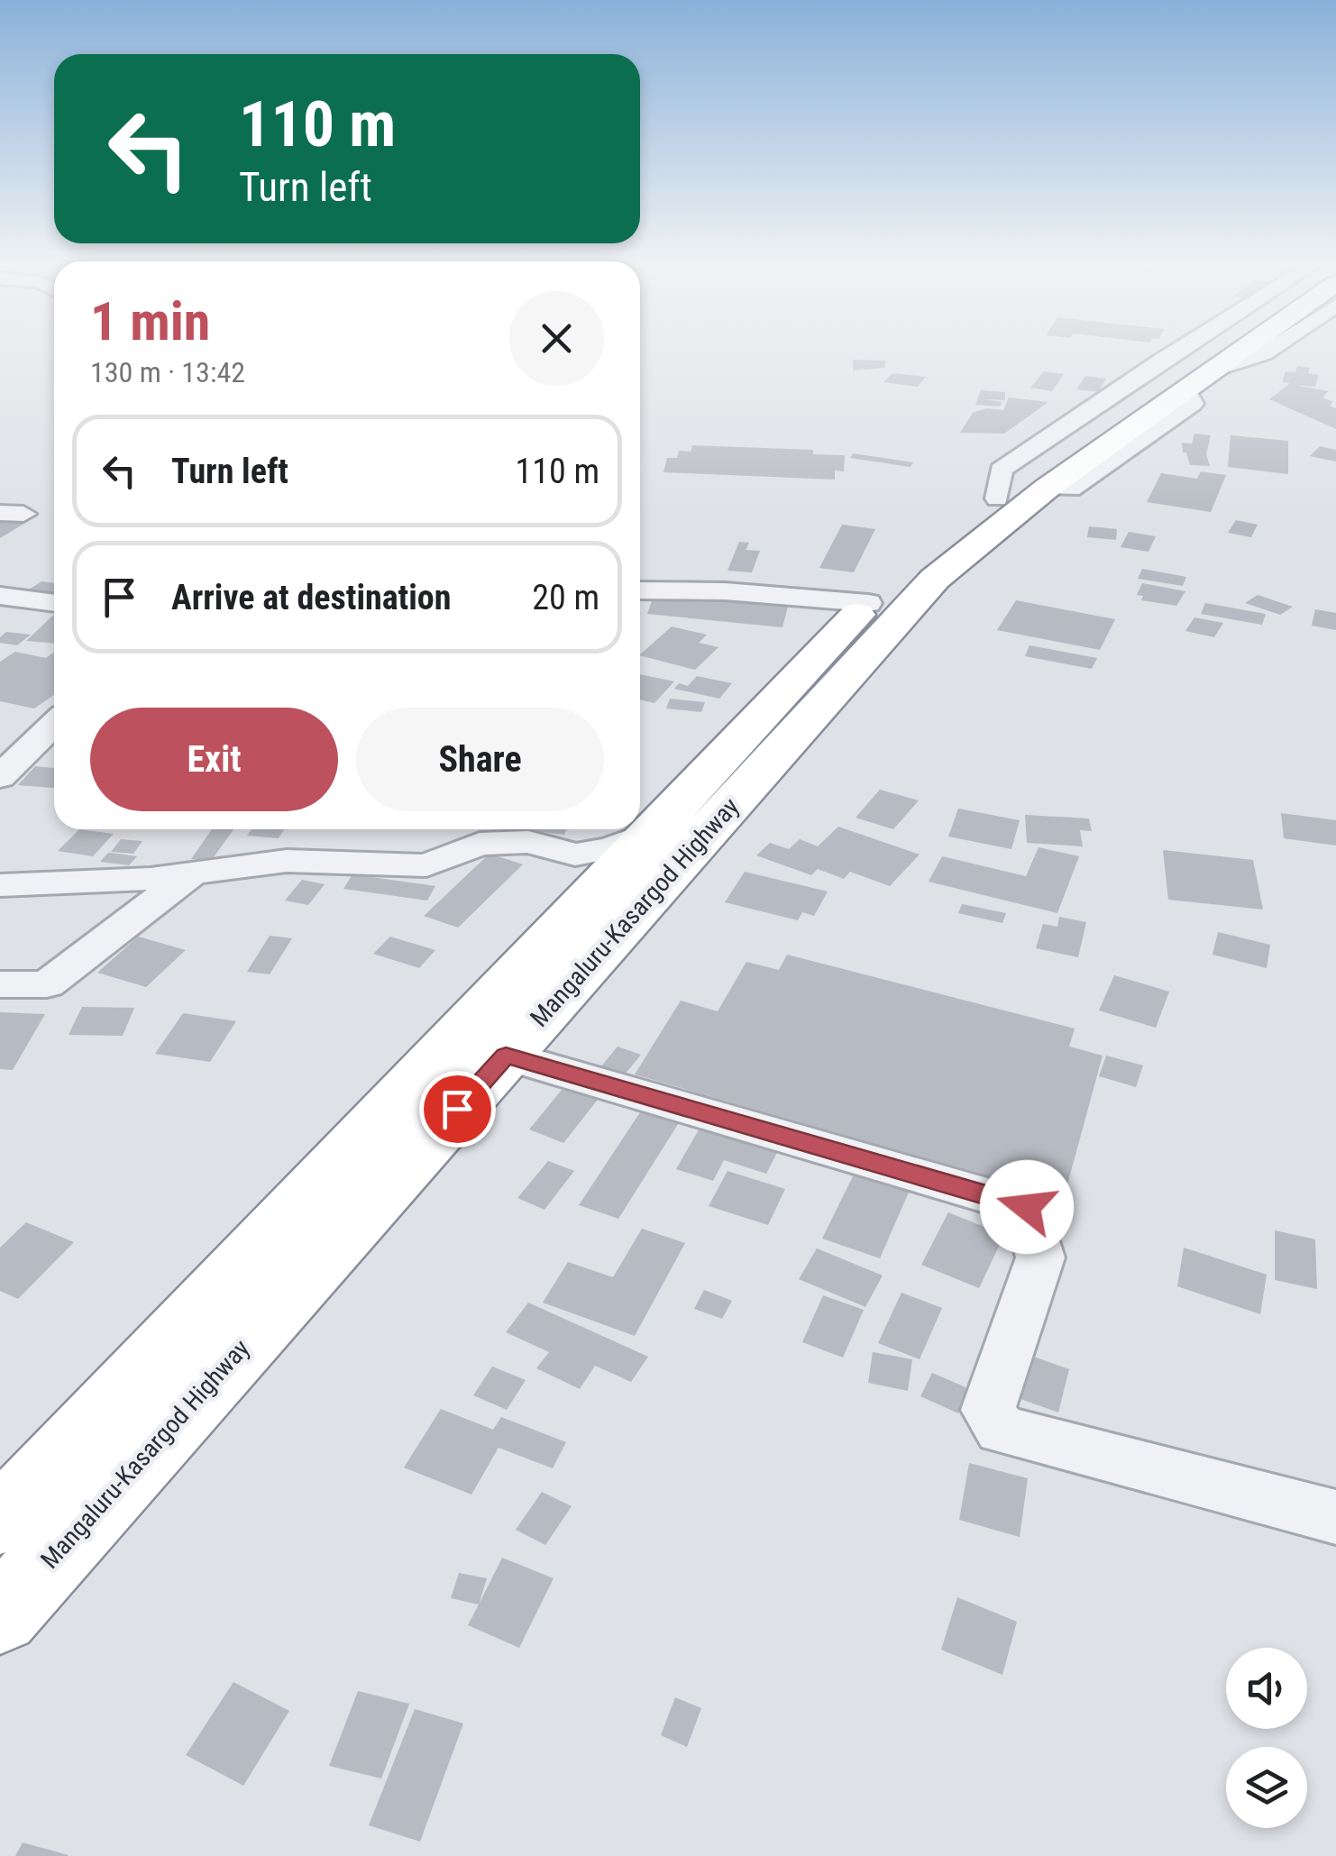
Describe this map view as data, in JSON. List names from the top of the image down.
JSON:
{
  "streets": {
    "highway": ["Mangaluru-Kasargod Highway"]
  },
  "page": {
    "turn": ["110 m", "Turn left"],
    "heading": ["1 min", "130 m · 13:42"],
    "list": [
      {
        "name": "Turn left",
        "value": "110 m"
      },
      {
        "name": "Arrive at destination",
        "value": "20 m"
      }
    ],
    "buttons": ["Exit", "Share"]
  }
}
